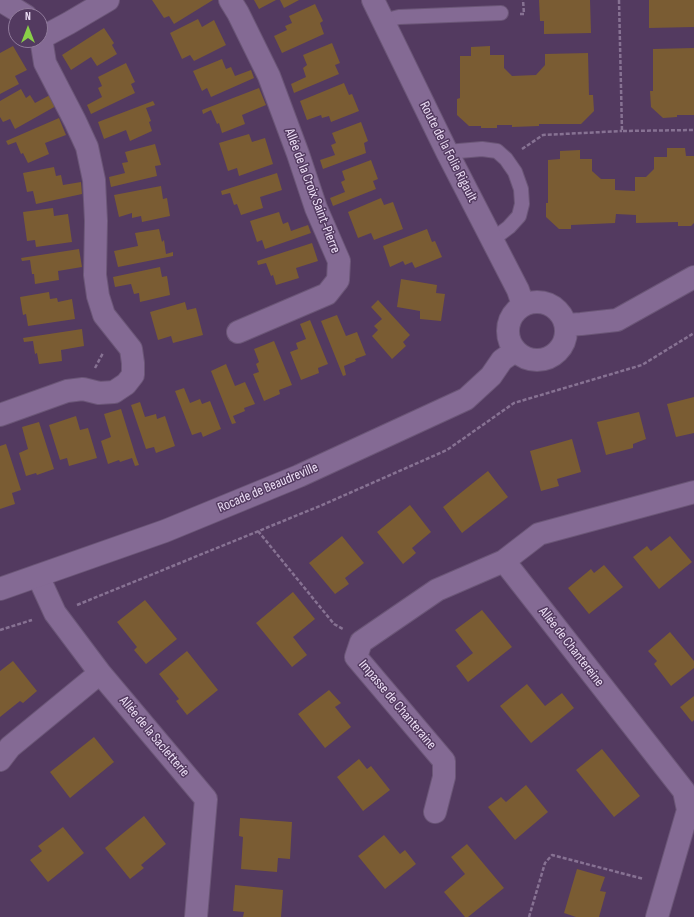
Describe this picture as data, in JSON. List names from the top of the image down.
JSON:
{
  "streets": {
    "street": [
      "Route de la Folie Rigault",
      "Allée de la Croix Saint-Pierre",
      "Rocade de Beaudreville",
      "Allée de Chantereine",
      "Impasse de Chanteraine",
      "Allée de la Sacletterie"
    ]
  },
  "crossings": [
    ["Route de la Folie Rigault", "Rocade de Beaudreville"],
    ["Rocade de Beaudreville", "Allée de la Sacletterie"],
    ["Allée de Chantereine", "Impasse de Chanteraine"]
  ],
  "north": "top"
}
